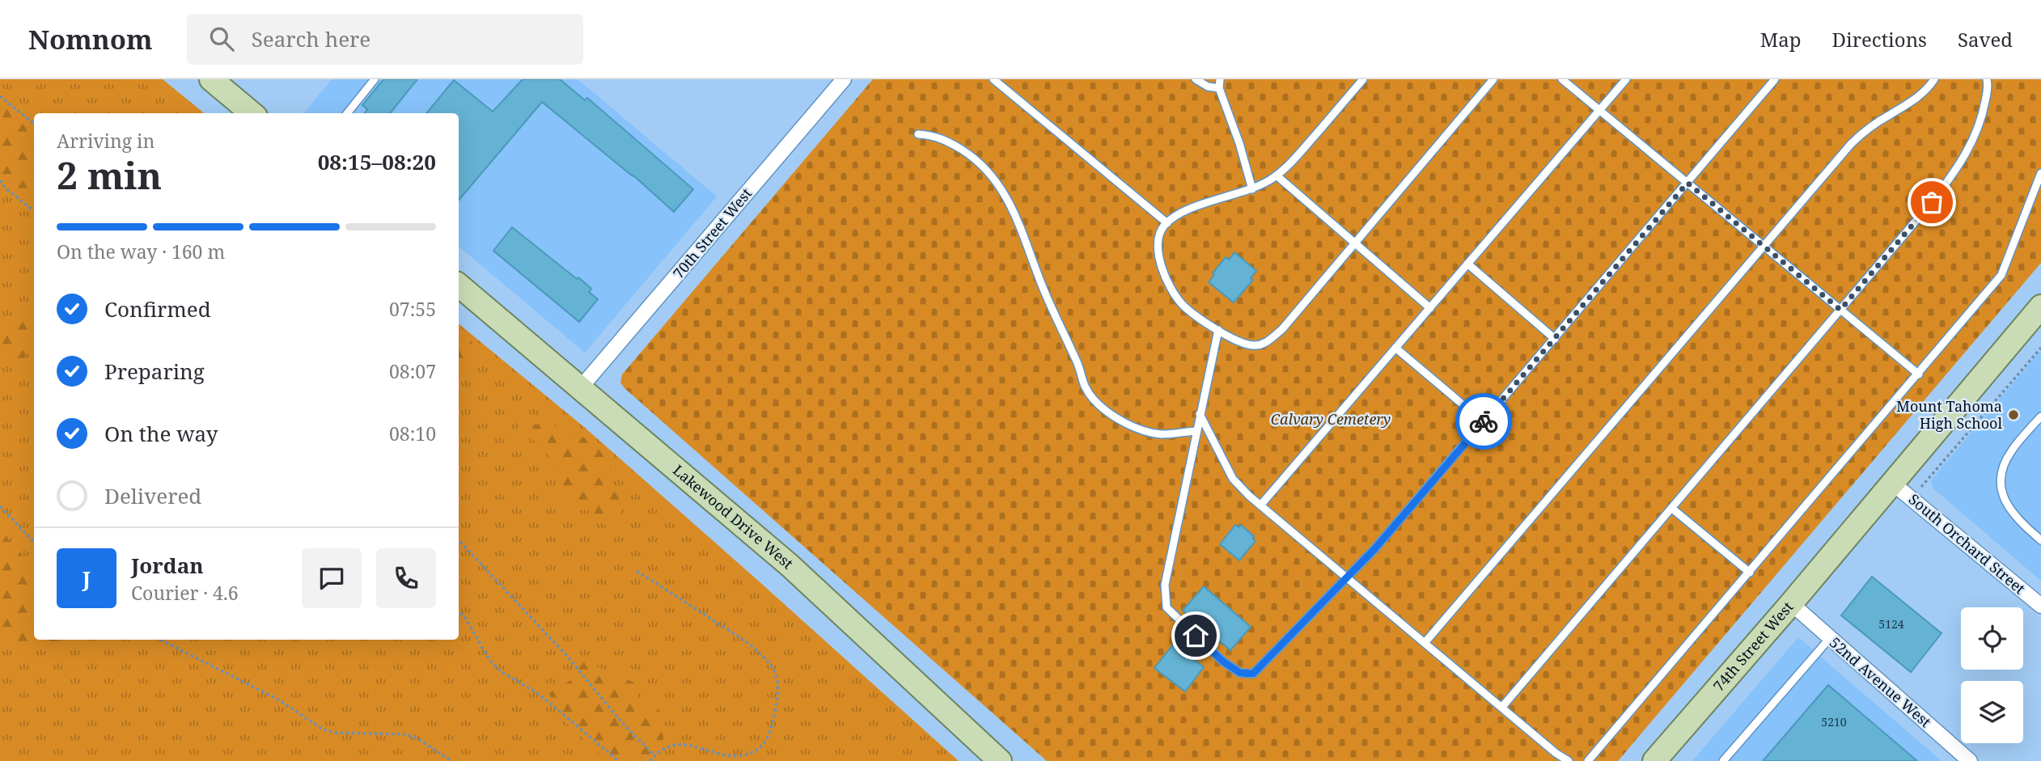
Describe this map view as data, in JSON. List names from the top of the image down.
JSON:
{
  "streets": {
    "main road": ["Lakewood Drive West", "74th Street West"],
    "street": ["70th Street West", "South Orchard Street", "52nd Avenue West"]
  },
  "crossings": [
    ["70th Street West", "Lakewood Drive West"],
    ["South Orchard Street", "74th Street West"],
    ["74th Street West", "52nd Avenue West"]
  ],
  "parks": ["Calvary Cemetery"],
  "places": ["Mount Tahoma High School"],
  "house_numbers": ["5124", "5210"],
  "page": {
    "header": "Nomnom",
    "search": "Search here",
    "nav": ["Map", "Directions", "Saved"],
    "heading": ["2 min", "Arriving in", "08:15–08:20"],
    "panel": ["Jordan", "Courier · 4.6"],
    "bar": "On the way · 160 m",
    "list": [
      ["Confirmed", "07:55"],
      ["Preparing", "08:07"],
      ["On the way", "08:10"],
      "Delivered"
    ],
    "round": "J"
  }
}
